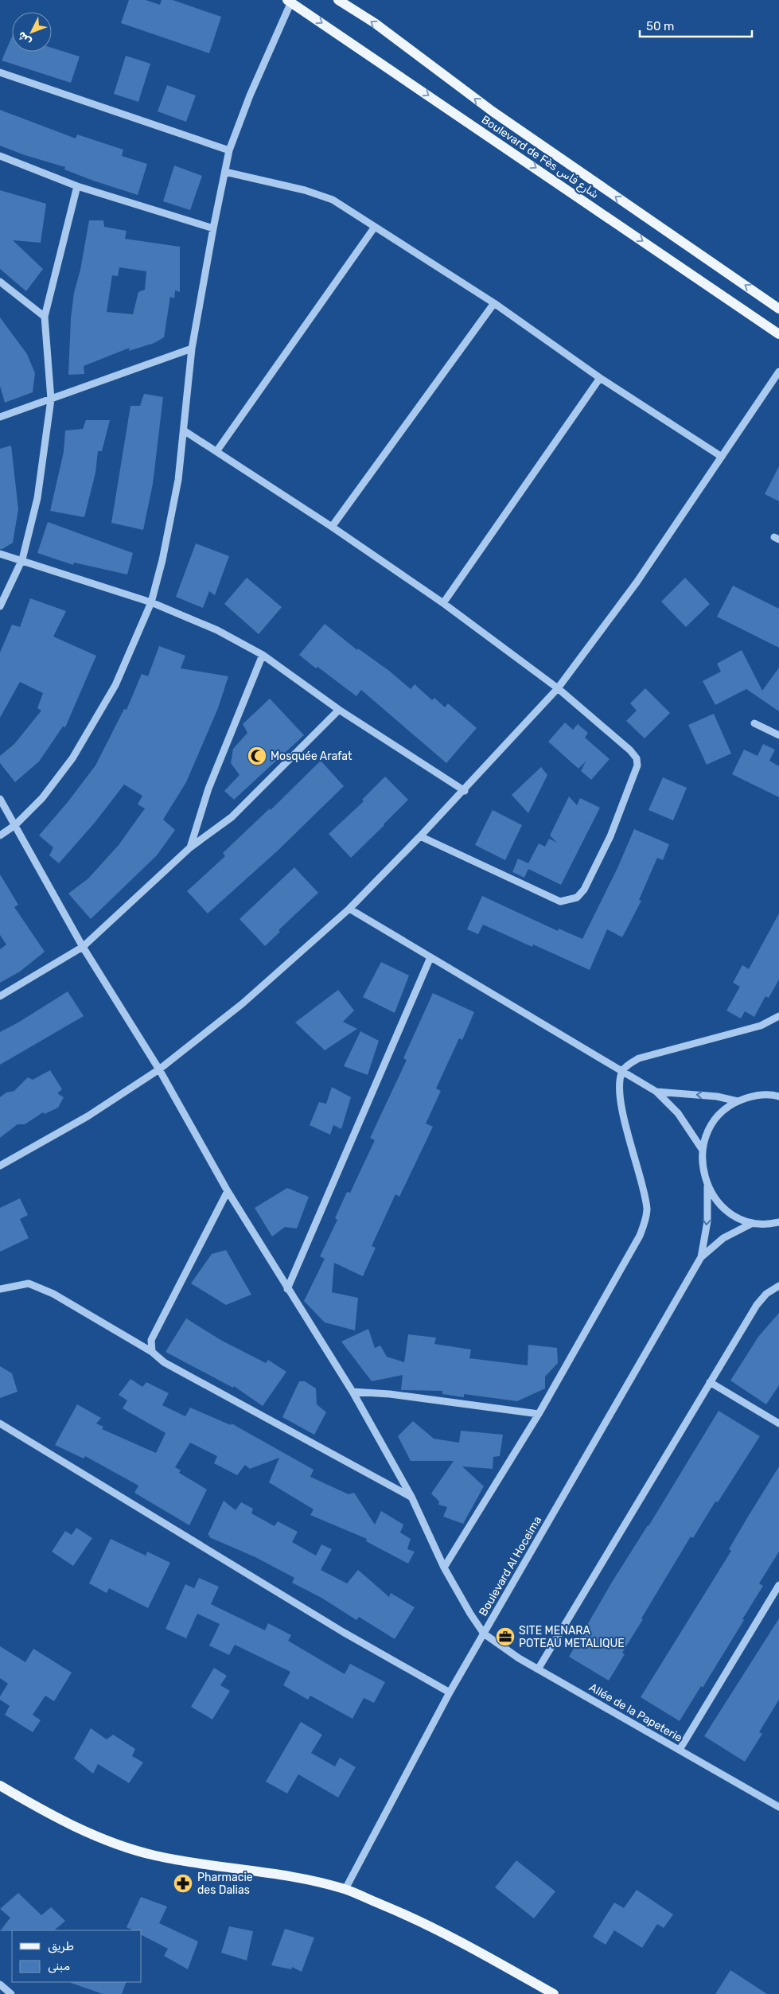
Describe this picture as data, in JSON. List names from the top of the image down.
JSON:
{
  "streets": {
    "main road": ["Boulevard de Fès شارع فاس"],
    "street": ["Boulevard Al Hoceima", "Allée de la Papeterie"]
  },
  "crossings": [
    ["Boulevard Al Hoceima", "Allée de la Papeterie"]
  ],
  "places": {
    "mosque": ["Mosquée Arafat"],
    "office": ["SITE MENARA POTEAU METALIQUE"],
    "pharmacy": ["Pharmacie des Dalias"]
  },
  "legend": ["طريق", "مبنى"],
  "scale_bar": "50 m",
  "north": "bottom left"
}
